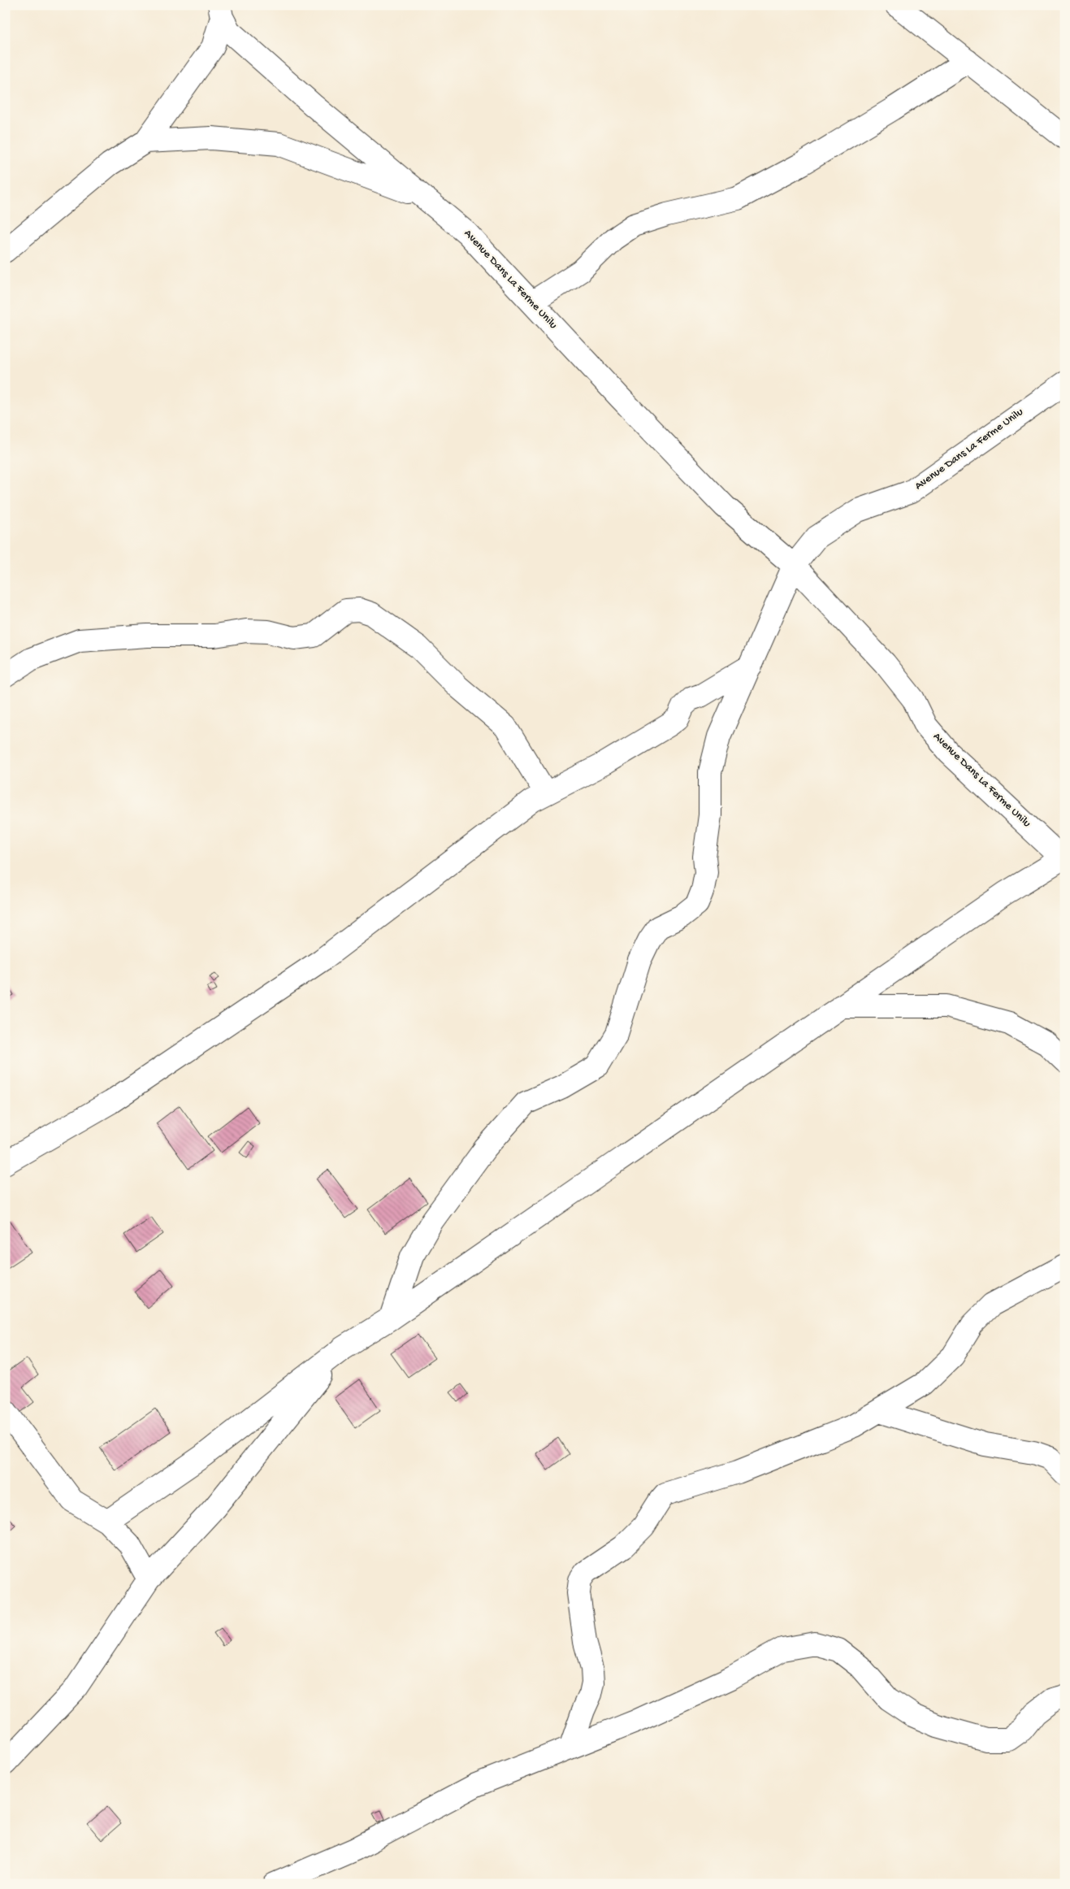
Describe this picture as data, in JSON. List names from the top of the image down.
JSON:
{
  "streets": {
    "street": ["Avenue Dans La Ferme Unilu"]
  }
}
